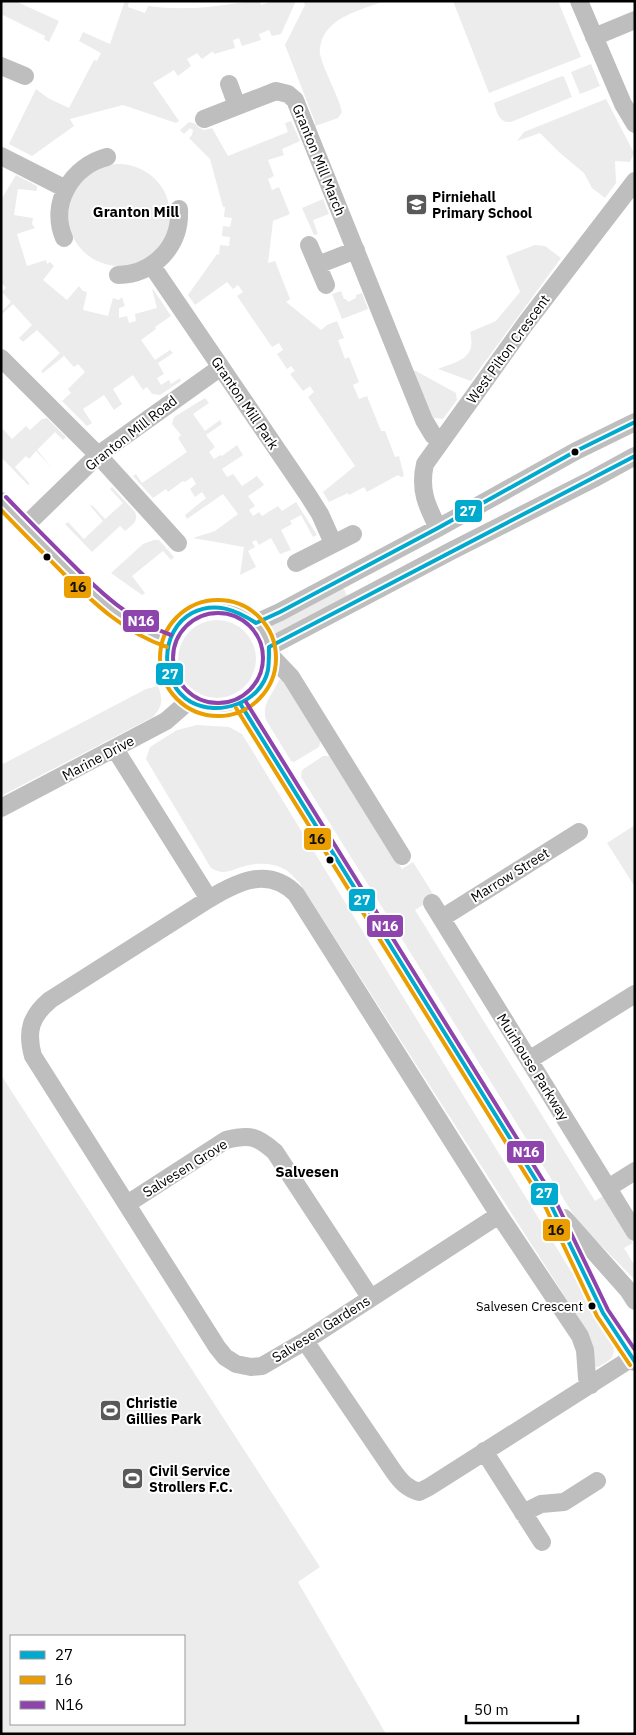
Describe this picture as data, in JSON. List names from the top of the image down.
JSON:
{
  "streets": {
    "street": [
      "Granton Mill March",
      "West Pilton Crescent",
      "Granton Mill Park",
      "Granton Mill Road",
      "Marine Drive",
      "Marrow Street",
      "Muirhouse Parkway",
      "Salvesen Grove",
      "Salvesen Gardens"
    ]
  },
  "crossings": [
    ["Granton Mill March", "West Pilton Crescent"],
    ["Granton Mill Park", "Granton Mill Road"],
    ["Marrow Street", "Muirhouse Parkway"],
    ["Salvesen Grove", "Salvesen Gardens"]
  ],
  "districts": ["Granton Mill", "Salvesen"],
  "places": {
    "school or university": ["Pirniehall Primary School"],
    "other": ["Salvesen Crescent"],
    "sports": ["Christie Gillies Park", "Civil Service Strollers F.C."]
  },
  "lines": ["transit line 27", "transit line N16", "transit line 16"],
  "legend": ["27", "16", "N16"],
  "scale_bar": "50 m"
}
